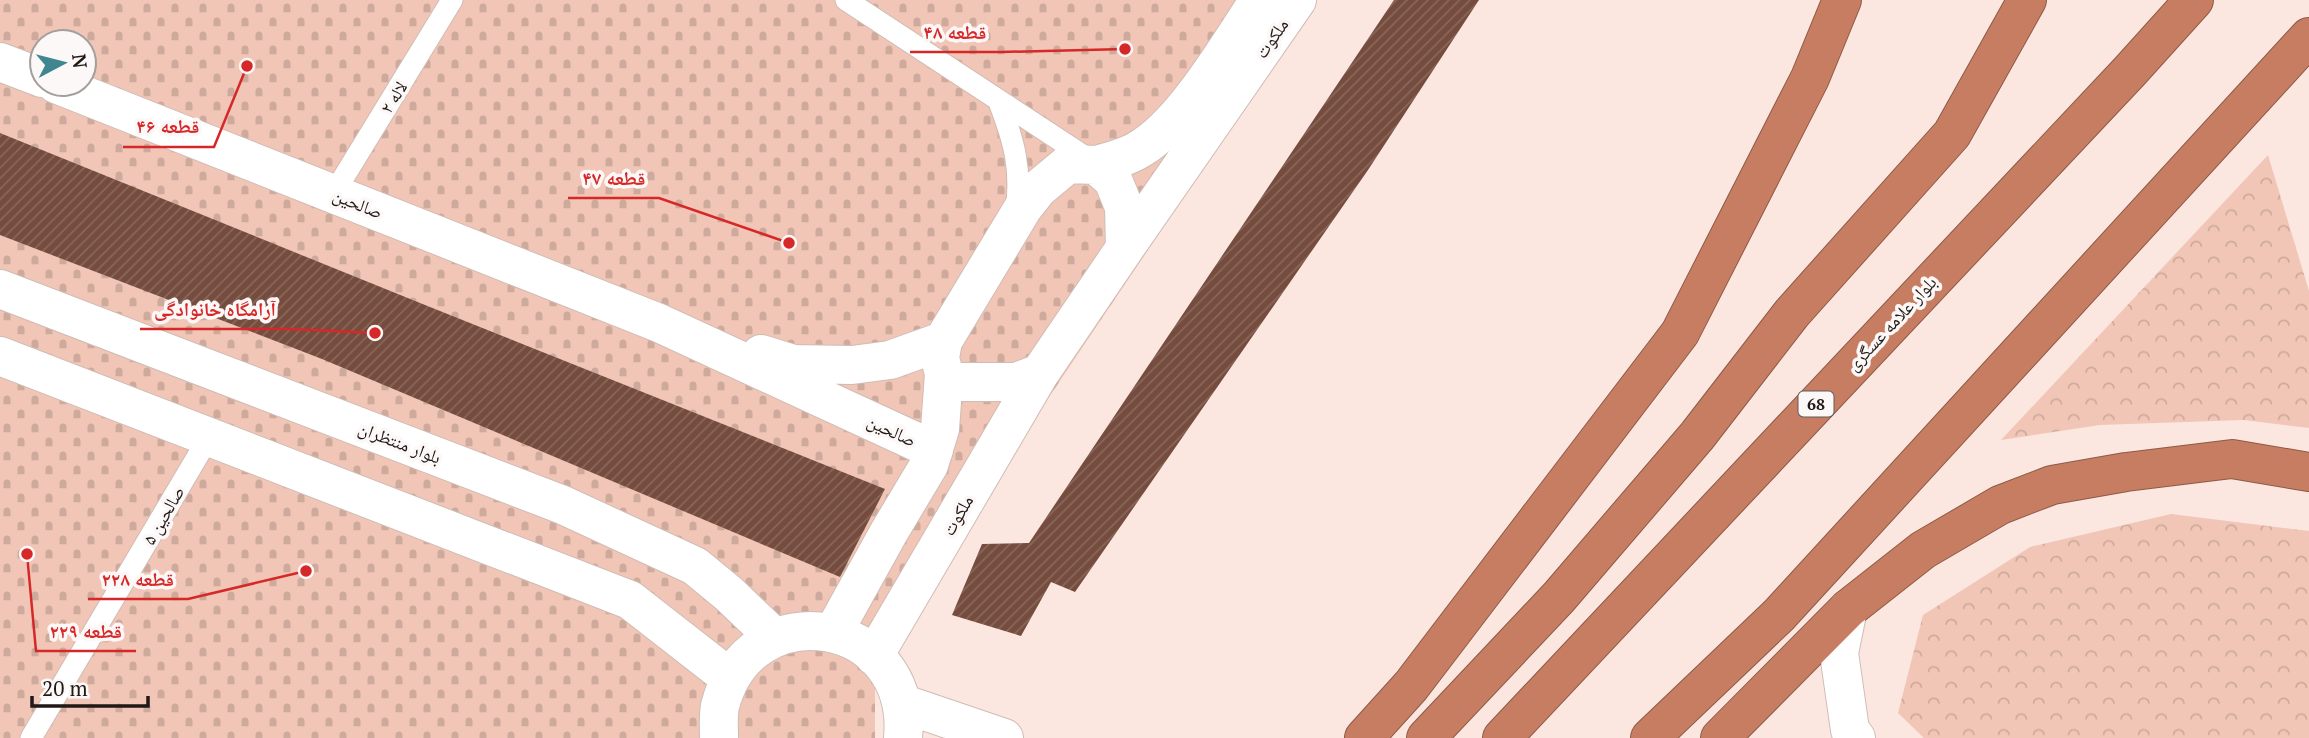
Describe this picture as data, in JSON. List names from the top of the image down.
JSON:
{
  "streets": {
    "highway": ["بلوار علامه عسگری", "68"],
    "street": ["ملکوت", "صالحین", "بلوار منتظران"],
    "lane": ["لاله ۲", "صالحین ۵"]
  },
  "crossings": [
    ["ملکوت", "صالحین"],
    ["لاله ۲", "صالحین"]
  ],
  "places": [
    "قطعه ۴۸",
    "قطعه ۴۶",
    "قطعه ۴۷",
    "آرامگاه خانوادگی",
    "قطعه ۲۲۹",
    "قطعه ۲۲۸"
  ],
  "scale_bar": "20 m",
  "north": "right"
}
